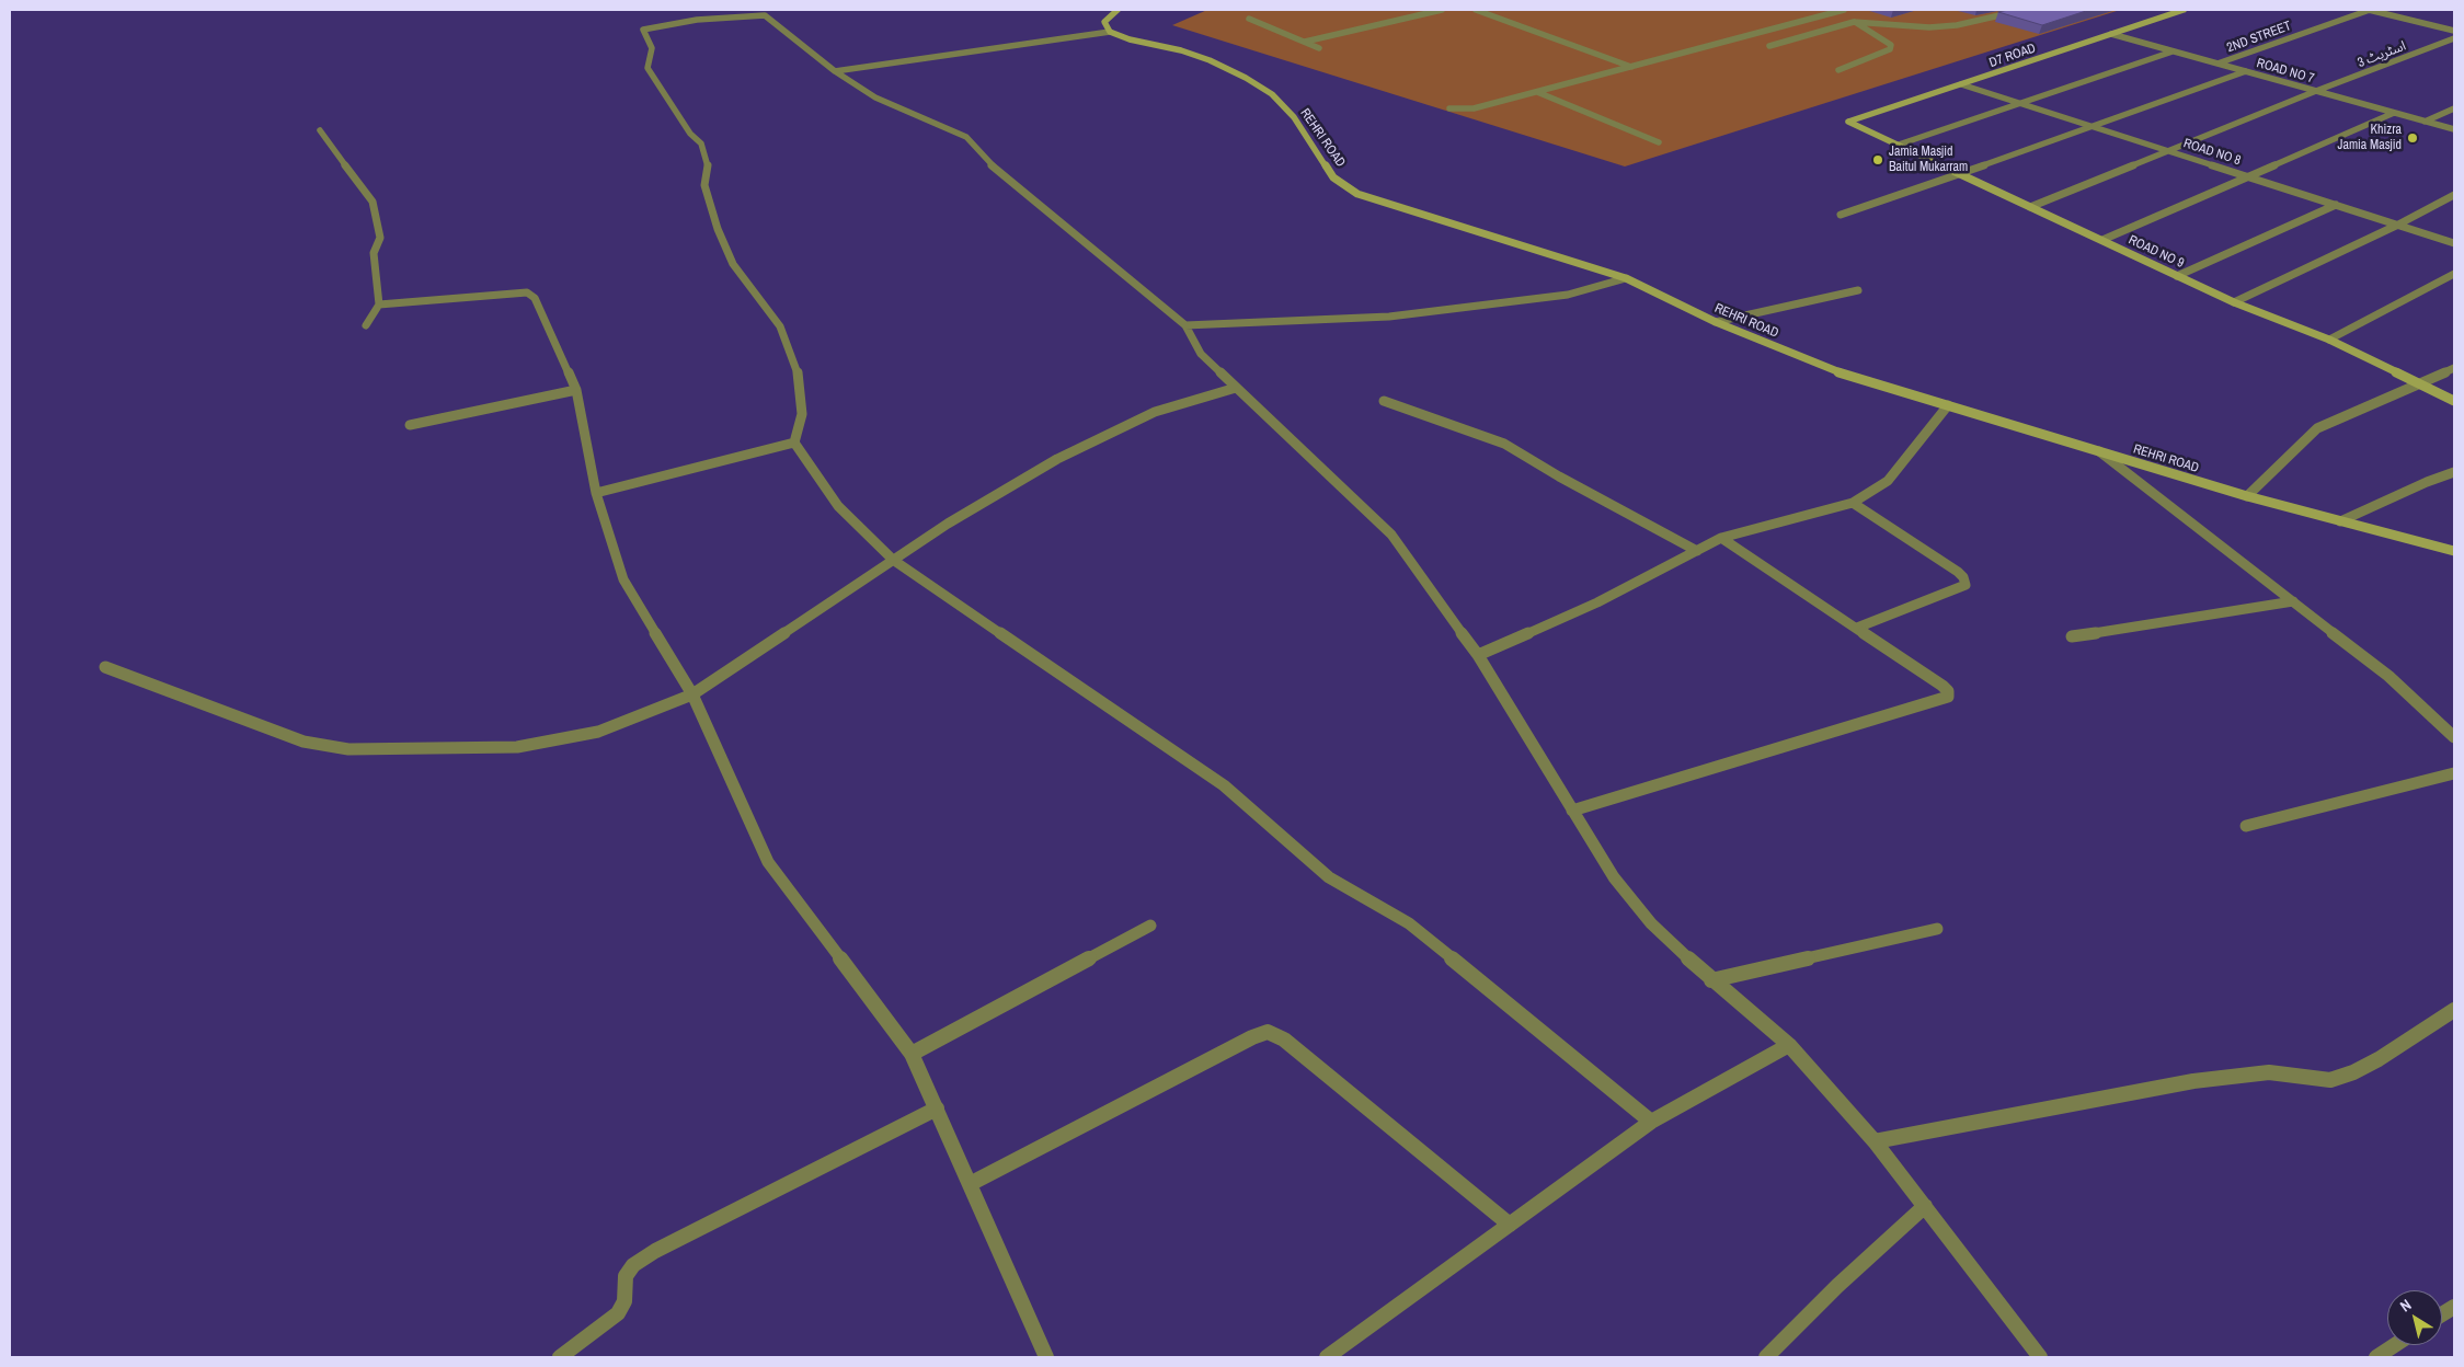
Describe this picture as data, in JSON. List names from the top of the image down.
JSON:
{
  "streets": {
    "street": [
      "2ND STREET",
      "اسٹریٹ 3",
      "D7 ROAD",
      "ROAD NO 7",
      "REHRI ROAD",
      "ROAD NO 8",
      "ROAD NO 9"
    ]
  },
  "crossings": [
    ["2ND STREET", "ROAD NO 7"],
    ["اسٹریٹ 3", "ROAD NO 7"],
    ["اسٹریٹ 3", "ROAD NO 8"],
    ["اسٹریٹ 3", "ROAD NO 9"],
    ["D7 ROAD", "ROAD NO 7"],
    ["D7 ROAD", "ROAD NO 8"],
    ["D7 ROAD", "ROAD NO 9"]
  ],
  "places": ["Khizra Jamia Masjid", "Jamia Masjid Baitul Mukarram"],
  "north": "top left"
}
